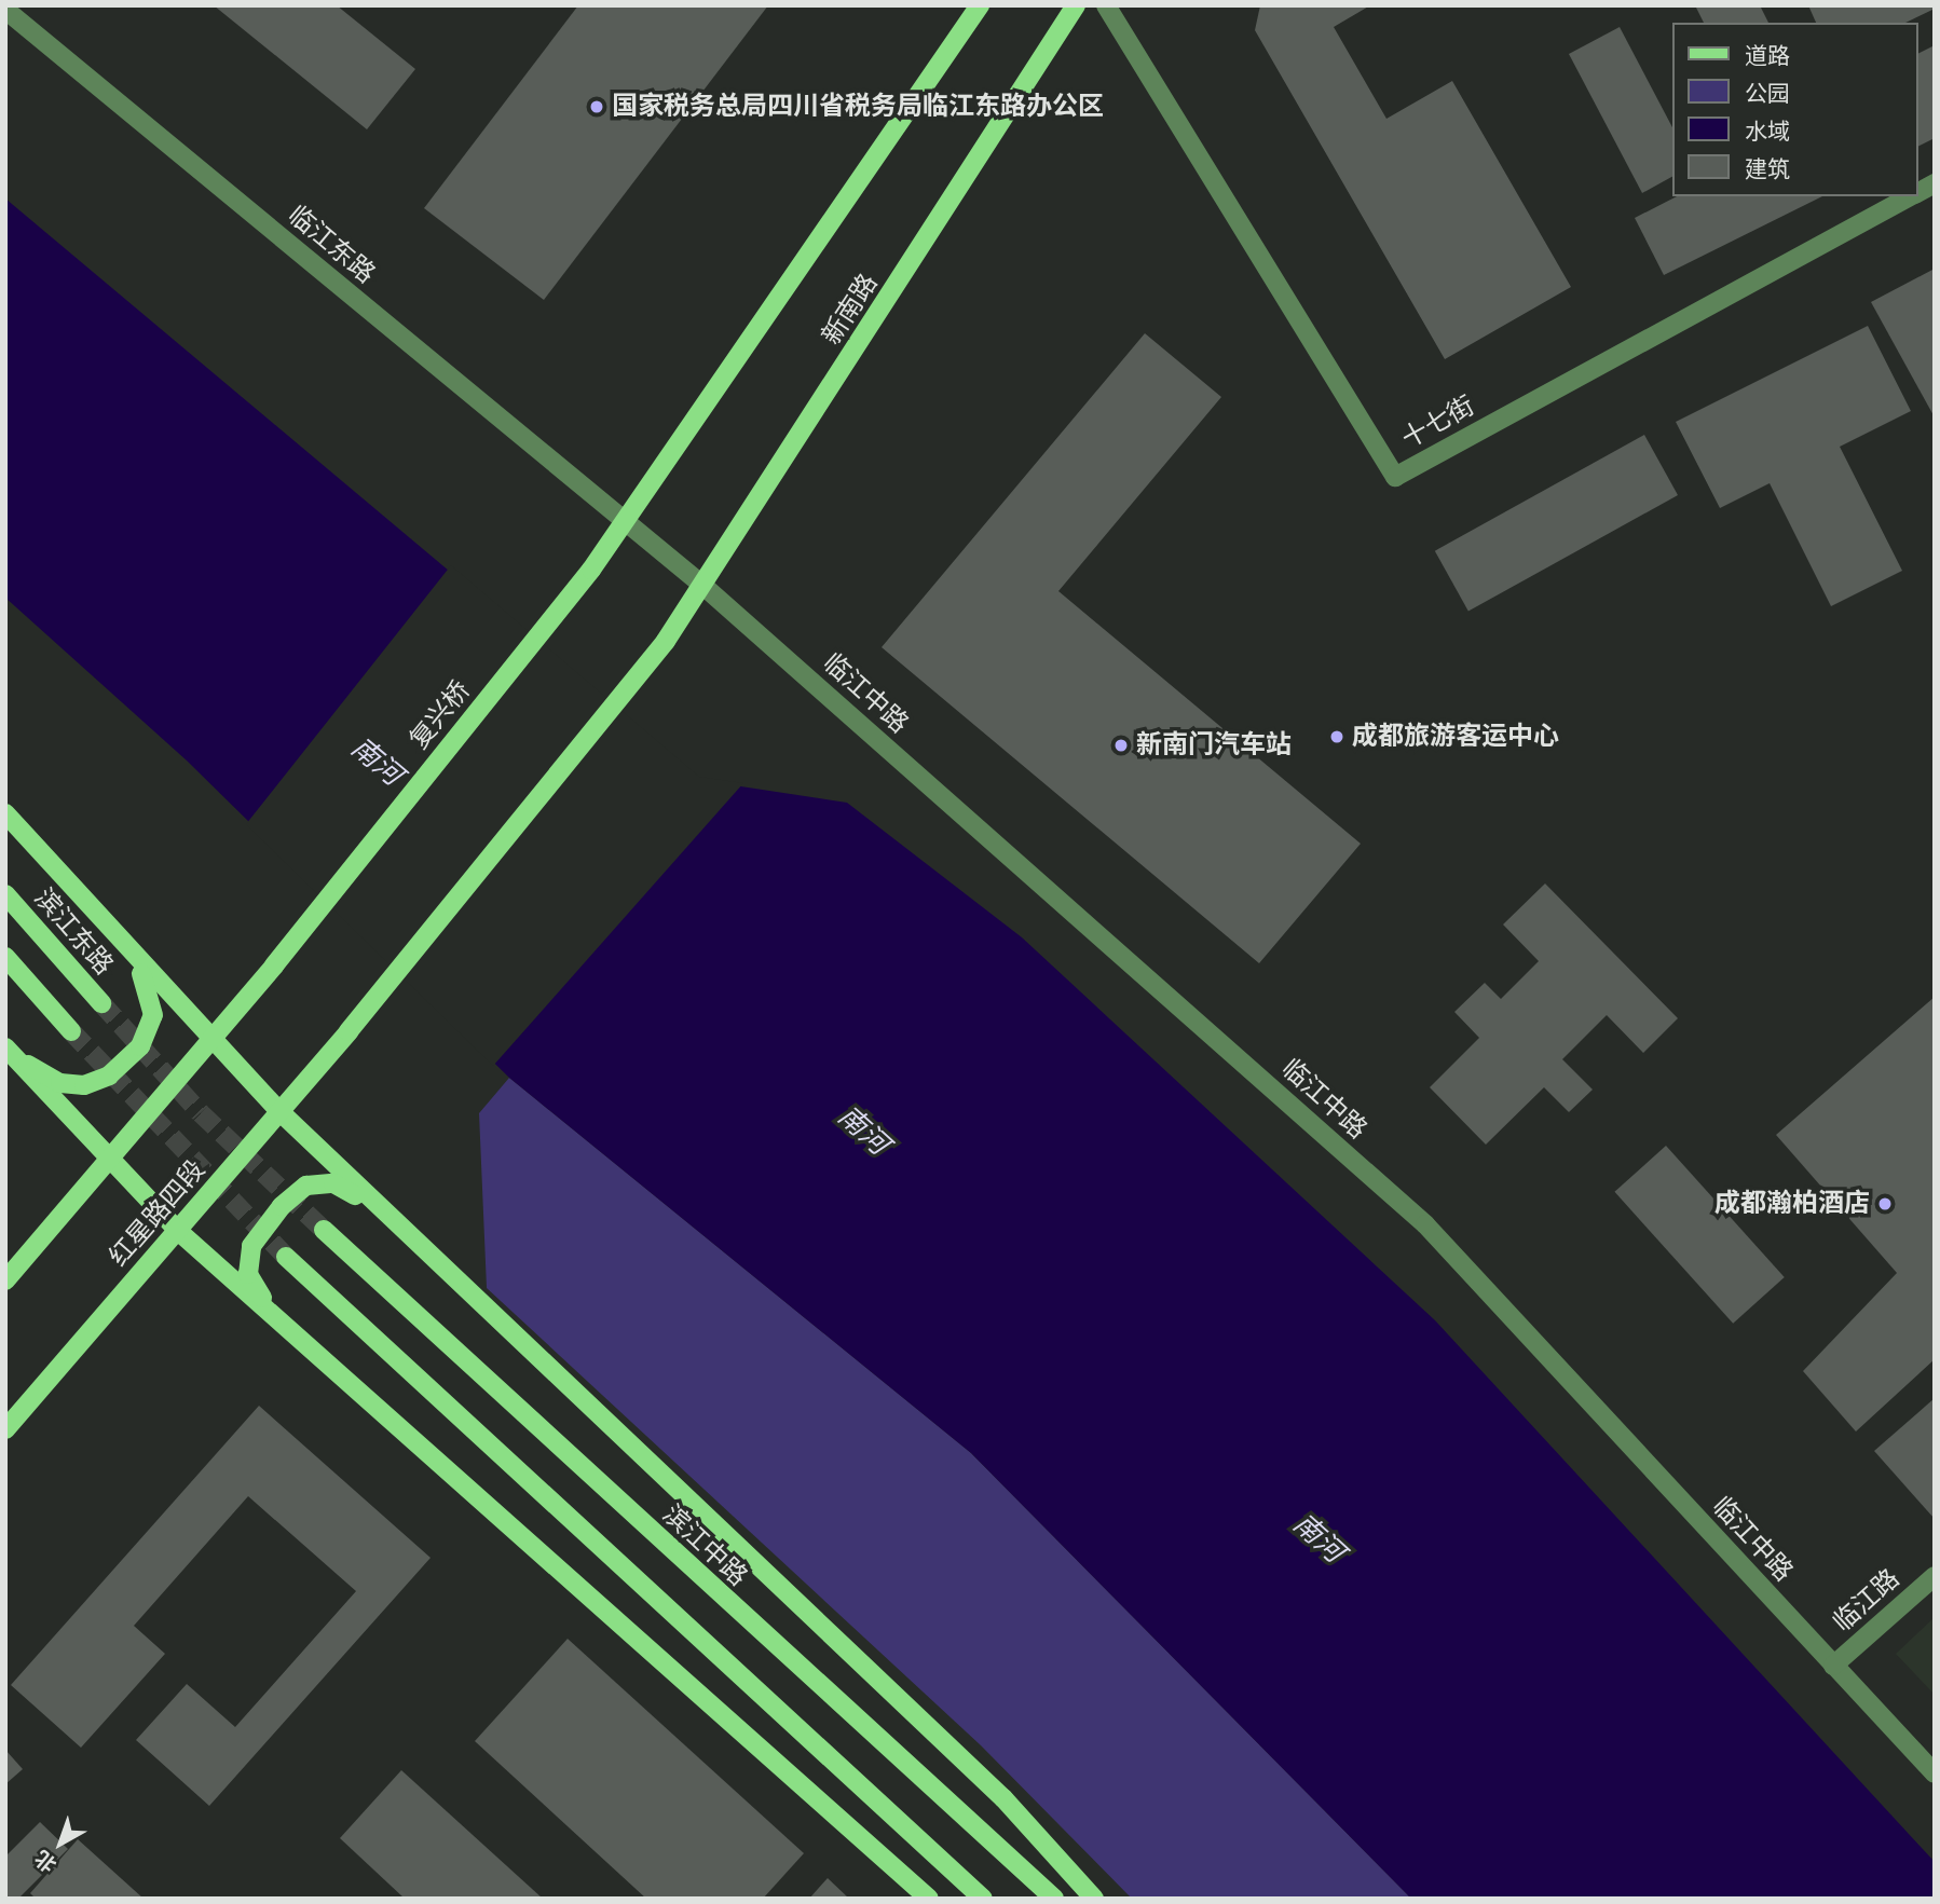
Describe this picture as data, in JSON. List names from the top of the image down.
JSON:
{
  "streets": {
    "main road": [
      "新南路",
      "复兴桥",
      "滨江东路",
      "红星路四段",
      "滨江中路"
    ],
    "street": [
      "临江东路",
      "十七街",
      "临江中路",
      "临江路"
    ]
  },
  "crossings": [
    ["临江东路", "临江中路"],
    ["临江东路", "复兴桥"],
    ["新南路", "临江中路"],
    ["新南路", "红星路四段"],
    ["临江中路", "复兴桥"],
    ["临江中路", "临江路"]
  ],
  "water": ["南河"],
  "places": [
    "国家税务总局四川省税务局临江东路办公区",
    "成都旅游客运中心",
    "新南门汽车站",
    "成都瀚柏酒店"
  ],
  "legend": [
    "道路",
    "公园",
    "水域",
    "建筑"
  ],
  "north": "bottom left"
}
